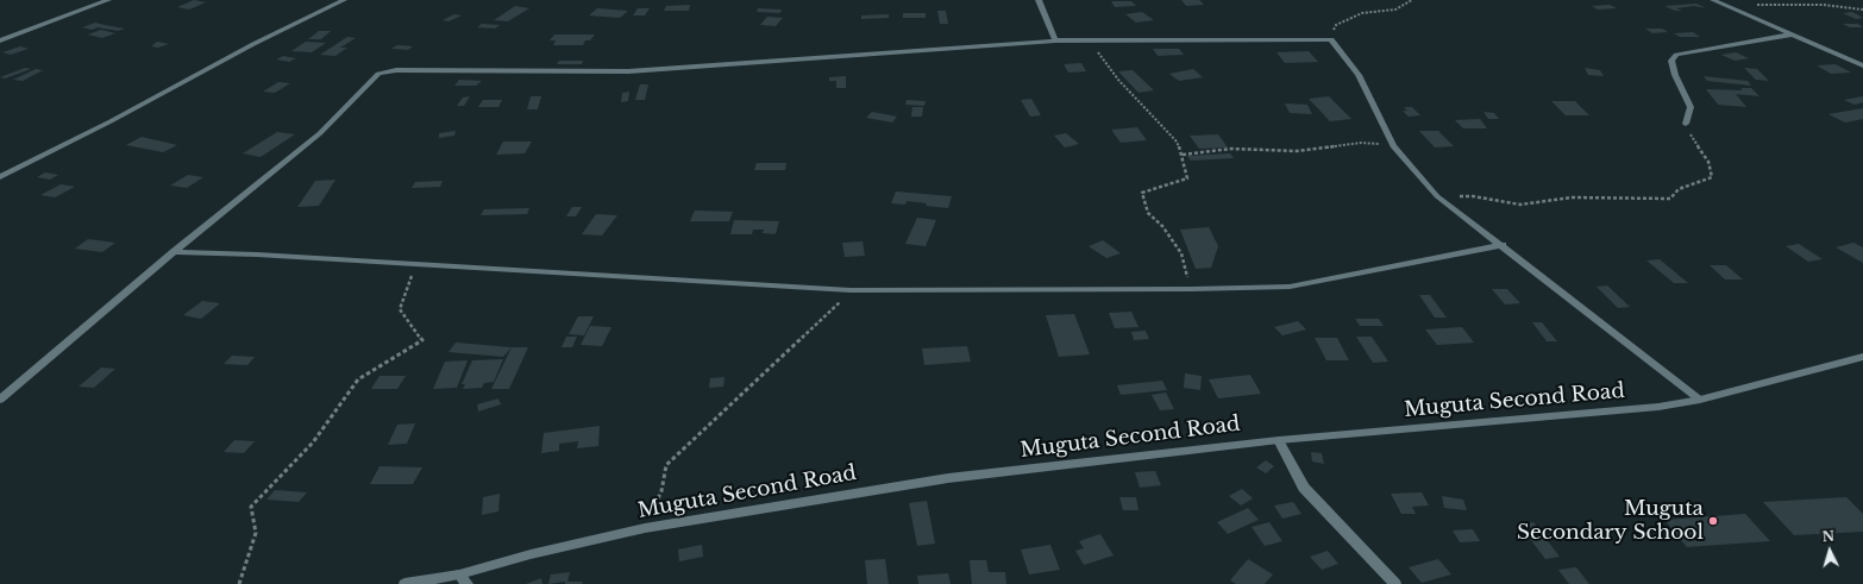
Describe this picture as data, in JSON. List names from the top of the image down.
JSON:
{
  "streets": {
    "street": ["Muguta Second Road"]
  },
  "places": ["Muguta Secondary School"],
  "north": "top"
}
